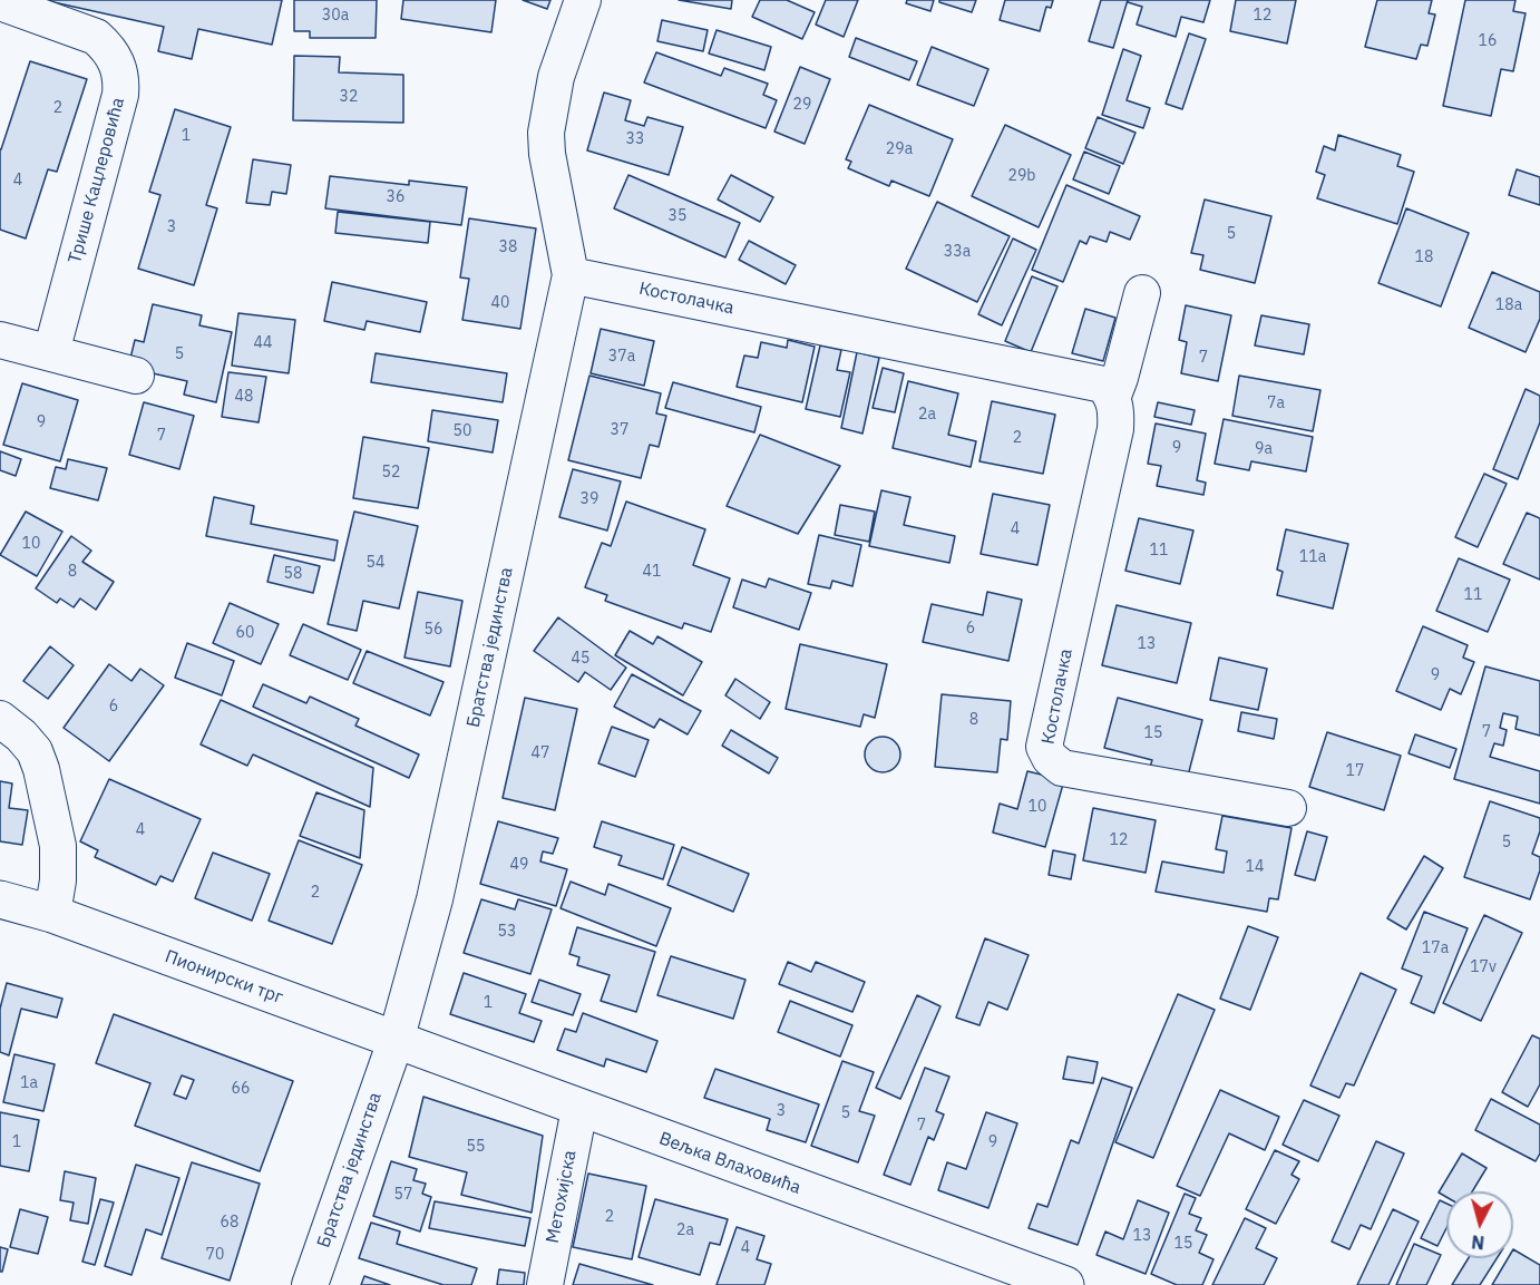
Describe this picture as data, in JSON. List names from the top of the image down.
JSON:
{
  "streets": {
    "street": [
      "Трише Кацлеровића",
      "Костолачка",
      "Братства јединства",
      "Пионирски трг",
      "Вељка Влаховића",
      "Метохијска"
    ]
  },
  "crossings": [
    ["Костолачка", "Братства јединства"],
    ["Братства јединства", "Пионирски трг"],
    ["Братства јединства", "Вељка Влаховића"],
    ["Пионирски трг", "Вељка Влаховића"],
    ["Вељка Влаховића", "Метохијска"]
  ],
  "house_numbers": [
    "30a",
    "12",
    "16",
    "32",
    "29",
    "2",
    "1",
    "33",
    "29a",
    "29b",
    "4",
    "36",
    "35",
    "3",
    "5",
    "38",
    "33a",
    "18",
    "40",
    "18a",
    "44",
    "5",
    "37a",
    "7",
    "48",
    "7a",
    "2a",
    "9",
    "37",
    "50",
    "7",
    "2",
    "9",
    "9a",
    "52",
    "39",
    "4",
    "10",
    "11",
    "11a",
    "54",
    "8",
    "41",
    "58",
    "11",
    "6",
    "56",
    "60",
    "13",
    "45",
    "9",
    "6",
    "8",
    "7",
    "15",
    "47",
    "17",
    "10",
    "4",
    "12",
    "5",
    "49",
    "14",
    "2",
    "53",
    "17a",
    "17v",
    "1",
    "1a",
    "66",
    "3",
    "5",
    "7",
    "1",
    "9",
    "55",
    "57",
    "2",
    "68",
    "2a",
    "13",
    "15",
    "4",
    "70"
  ],
  "north": "bottom"
}
